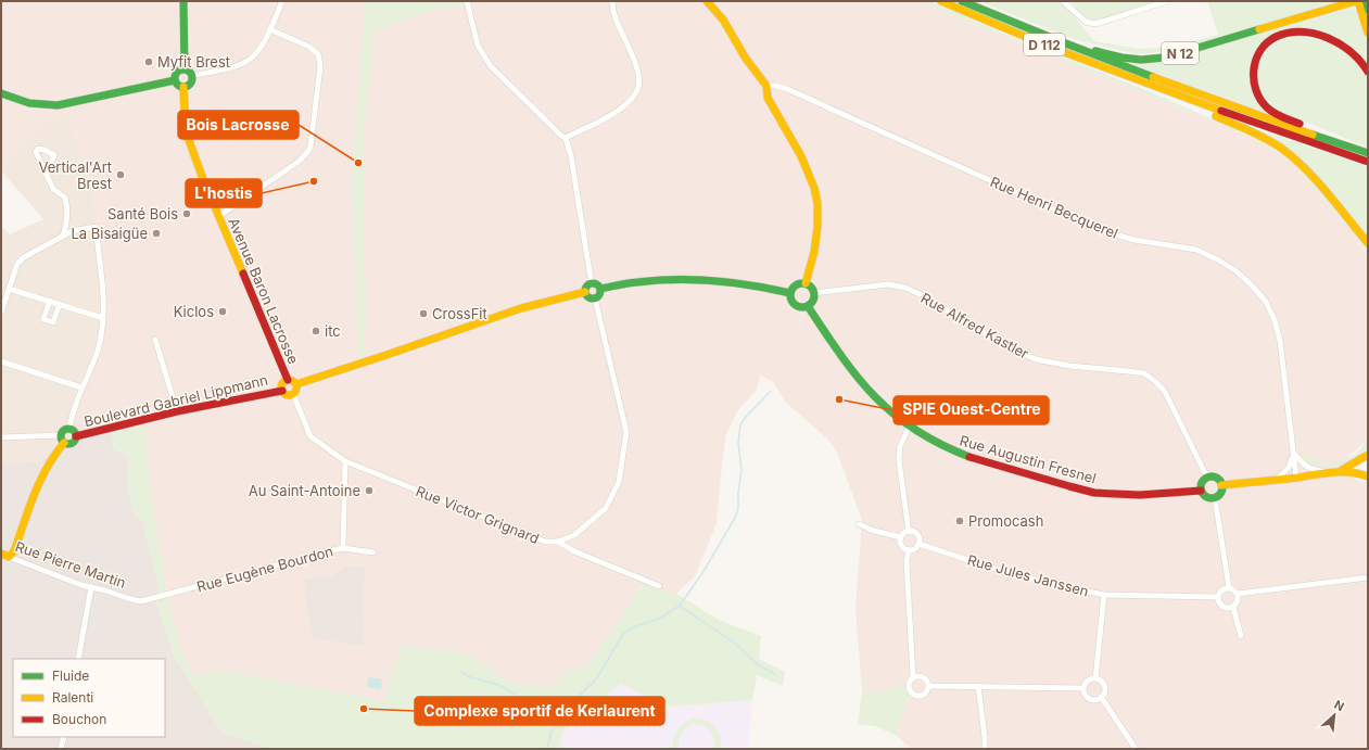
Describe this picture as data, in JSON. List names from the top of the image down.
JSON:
{
  "streets": {
    "main road": [
      "D 112",
      "N 12",
      "Avenue Baron Lacrosse",
      "Boulevard Gabriel Lippmann",
      "Rue Augustin Fresnel",
      "Rue Pierre Martin"
    ],
    "street": [
      "Rue Henri Becquerel",
      "Rue Alfred Kastler",
      "Rue Victor Grignard",
      "Rue Eugène Bourdon",
      "Rue Jules Janssen"
    ]
  },
  "crossings": [
    ["D 112", "N 12"],
    ["Avenue Baron Lacrosse", "Boulevard Gabriel Lippmann"],
    ["Avenue Baron Lacrosse", "Rue Victor Grignard"],
    ["Rue Alfred Kastler", "Rue Augustin Fresnel"],
    ["Boulevard Gabriel Lippmann", "Rue Victor Grignard"],
    ["Rue Pierre Martin", "Rue Eugène Bourdon"]
  ],
  "places": [
    "Myfit Brest",
    "Bois Lacrosse",
    "Vertical'Art Brest",
    "L'hostis",
    "Santé Bois",
    "La Bisaigüe",
    "Kiclos",
    "CrossFit",
    "itc",
    "SPIE Ouest-Centre",
    "Au Saint-Antoine",
    "Promocash",
    "Complexe sportif de Kerlaurent"
  ],
  "legend": ["Fluide", "Ralenti", "Bouchon"],
  "north": "top right"
}
